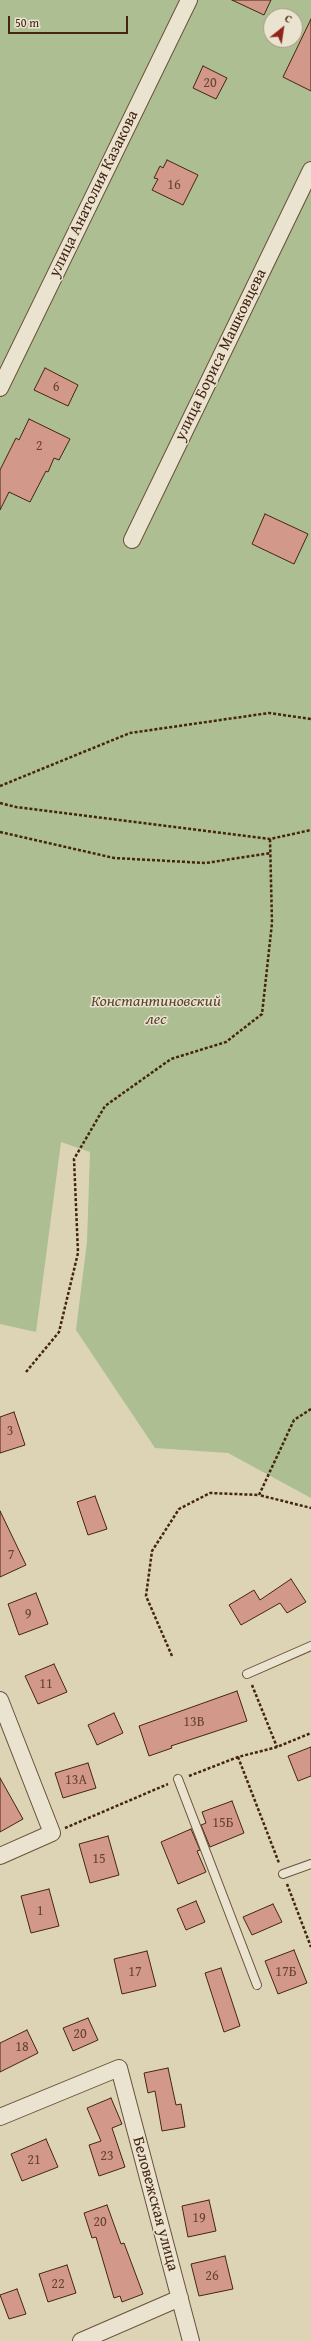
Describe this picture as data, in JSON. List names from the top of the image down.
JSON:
{
  "streets": {
    "street": ["улица Анатолия Казакова", "улица Бориса Машковцева", "Беловежская улица"]
  },
  "parks": ["Константиновский лес"],
  "house_numbers": [
    "20",
    "16",
    "6",
    "2",
    "3",
    "7",
    "9",
    "11",
    "13В",
    "13А",
    "15Б",
    "15",
    "1",
    "17",
    "17Б",
    "20",
    "18",
    "23",
    "21",
    "19",
    "20",
    "26",
    "22"
  ],
  "scale_bar": "50 m",
  "north": "top right"
}
